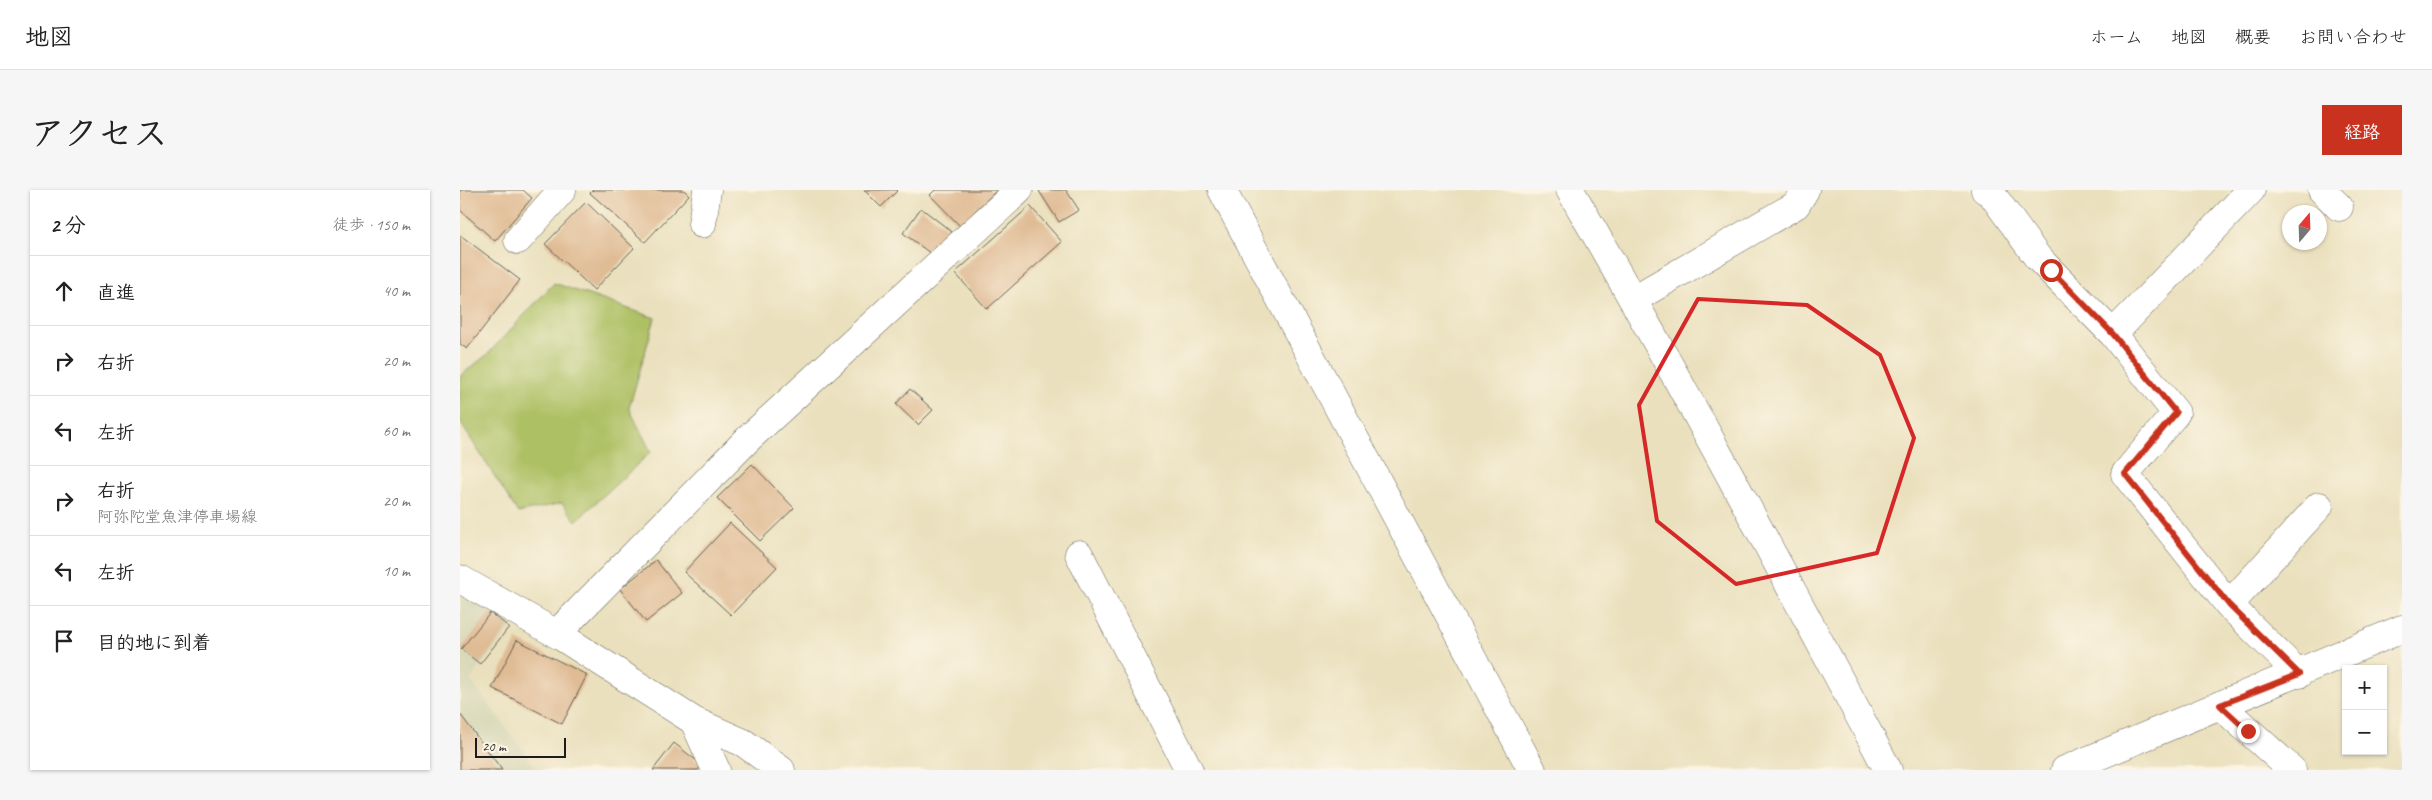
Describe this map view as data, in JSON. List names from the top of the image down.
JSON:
{
  "scale_bar": "20 m",
  "north": "top",
  "page": {
    "header": "地図",
    "nav": [
      "ホーム",
      "地図",
      "概要",
      "お問い合わせ"
    ],
    "title": "アクセス",
    "buttons": "経路",
    "heading": ["2 分", "徒歩 · 150 m"],
    "list": [
      ["直進", "40 m"],
      ["右折", "20 m"],
      ["左折", "60 m"],
      ["右折", "阿弥陀堂魚津停車場線", "20 m"],
      ["左折", "10 m"],
      "目的地に到着"
    ],
    "map_buttons": ["+", "−"],
    "scale": "20 m"
  }
}
